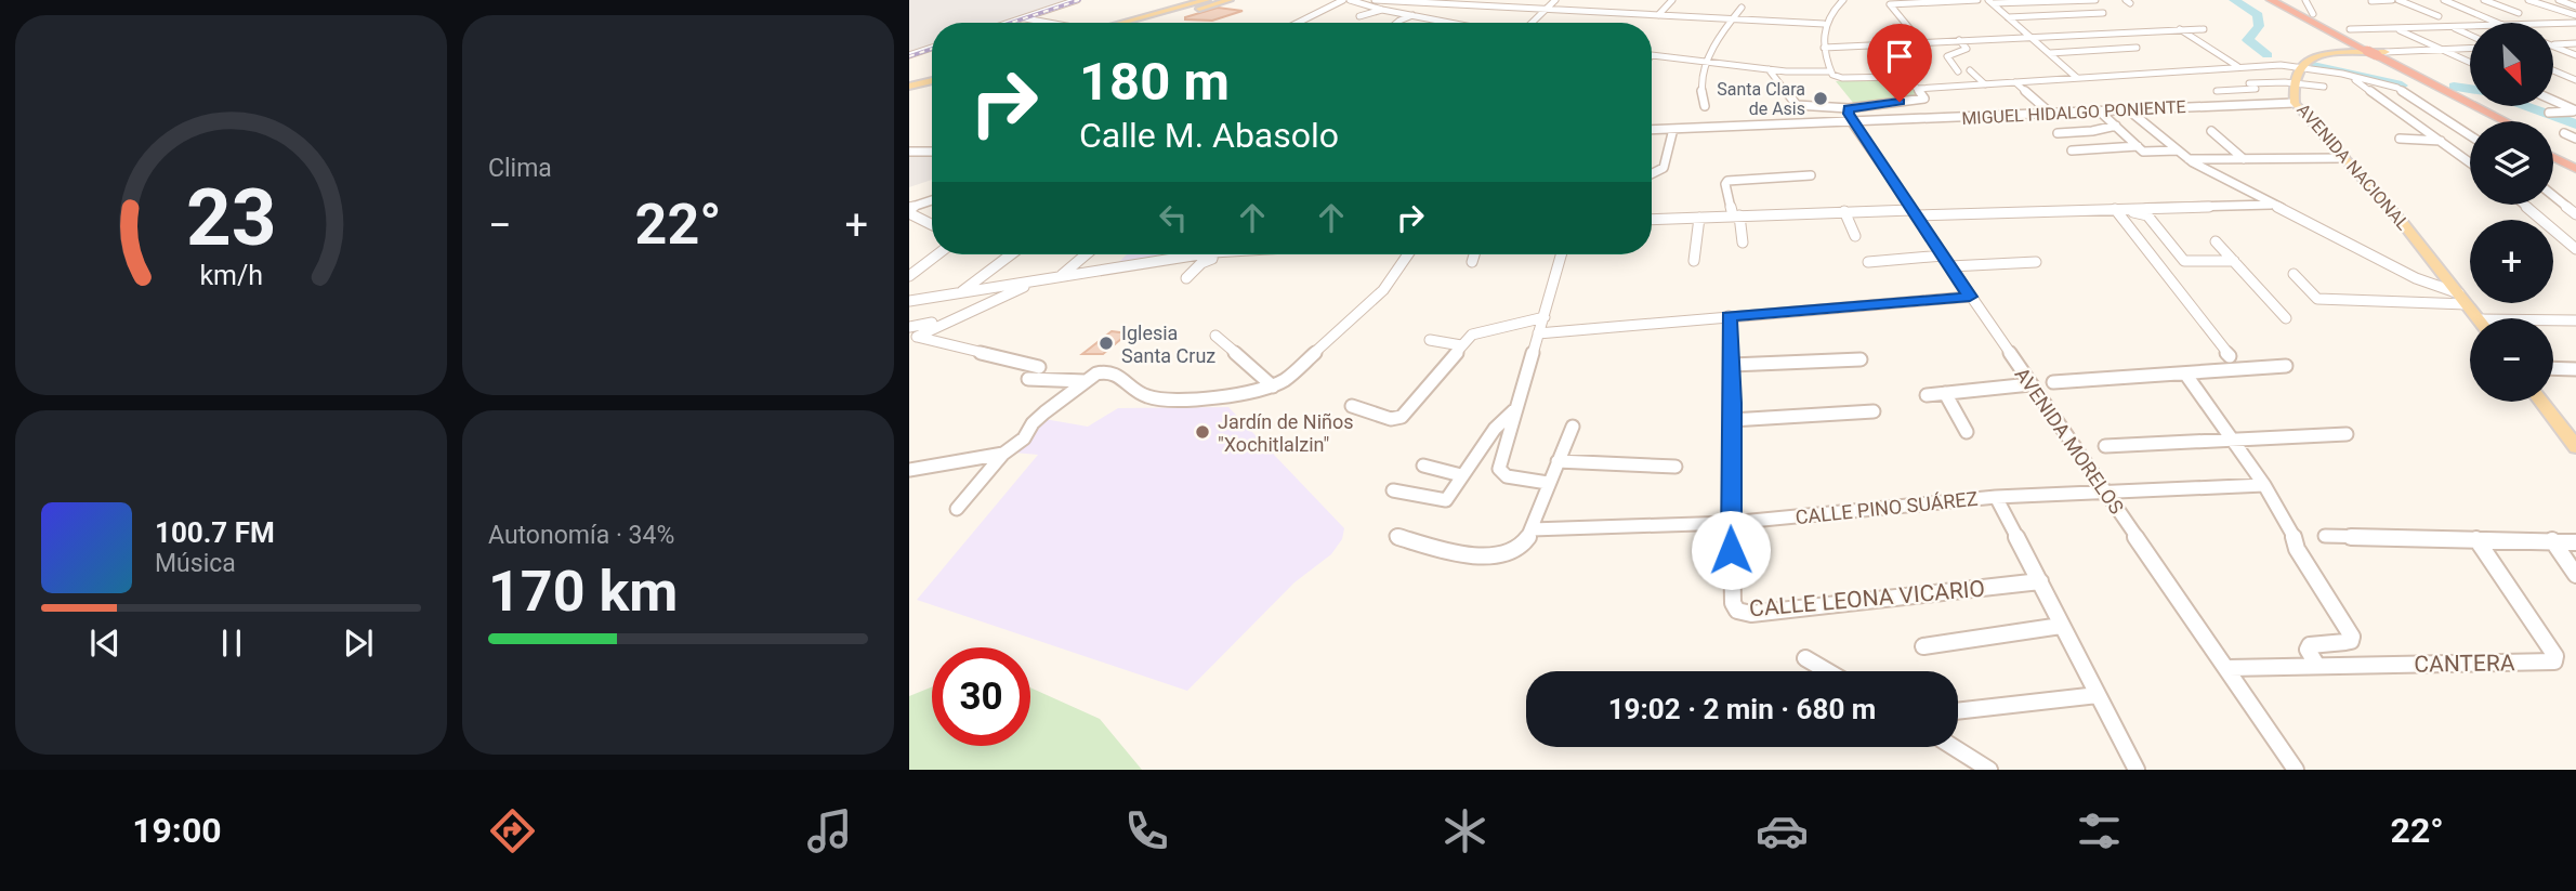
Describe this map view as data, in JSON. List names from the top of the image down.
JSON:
{
  "streets": {
    "main road": ["AVENIDA NACIONAL"],
    "street": [
      "MIGUEL HIDALGO PONIENTE",
      "AVENIDA MORELOS",
      "CALLE PINO SUÁREZ",
      "CALLE LEONA VICARIO",
      "CANTERA"
    ]
  },
  "crossings": [
    ["MIGUEL HIDALGO PONIENTE", "AVENIDA NACIONAL"],
    ["MIGUEL HIDALGO PONIENTE", "AVENIDA MORELOS"],
    ["AVENIDA MORELOS", "CALLE PINO SUÁREZ"],
    ["AVENIDA MORELOS", "CANTERA"],
    ["CALLE PINO SUÁREZ", "CALLE LEONA VICARIO"]
  ],
  "places": ["Santa Clara de Asis", "Iglesia Santa Cruz", "Jardín de Niños \"Xochitlalzin\""],
  "north": "bottom right",
  "page": {
    "tile": [
      "Clima",
      ["Autonomía · 34%", "170 km"]
    ],
    "map_buttons": ["+", "−"],
    "turn": ["180 m", "Calle M. Abasolo"],
    "heat": ["−", "22°", "+"],
    "song": ["100.7 FM", "Música"],
    "limit": "30",
    "trip": "19:02 · 2 min · 680 m",
    "tabs": ["19:00", "22°"],
    "gauge": ["23", "km/h"]
  }
}
